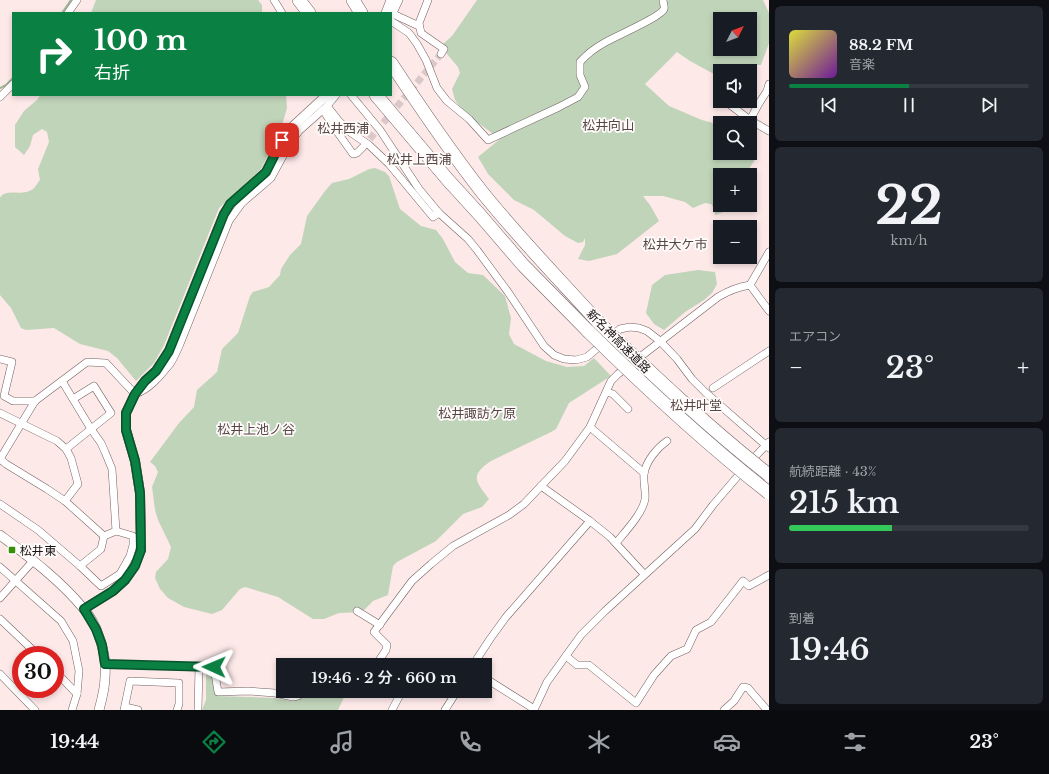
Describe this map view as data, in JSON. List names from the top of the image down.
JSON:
{
  "streets": {
    "highway": ["新名神高速道路"]
  },
  "districts": [
    "松井向山",
    "松井西浦",
    "松井上西浦",
    "松井大ケ市",
    "松井叶堂",
    "松井諏訪ケ原",
    "松井上池ノ谷"
  ],
  "places": {
    "transit": ["松井東"]
  },
  "north": "top right",
  "page": {
    "map_buttons": ["+", "−"],
    "turn": ["100 m", "右折"],
    "song": ["88.2 FM", "音楽"],
    "tile": [
      ["22", "km/h"],
      "エアコン",
      ["航続距離 · 43%", "215 km"],
      ["到着", "19:46"]
    ],
    "heat": ["−", "23°", "+"],
    "limit": "30",
    "trip": "19:46 · 2 分 · 660 m",
    "tabs": ["19:44", "23°"]
  }
}
